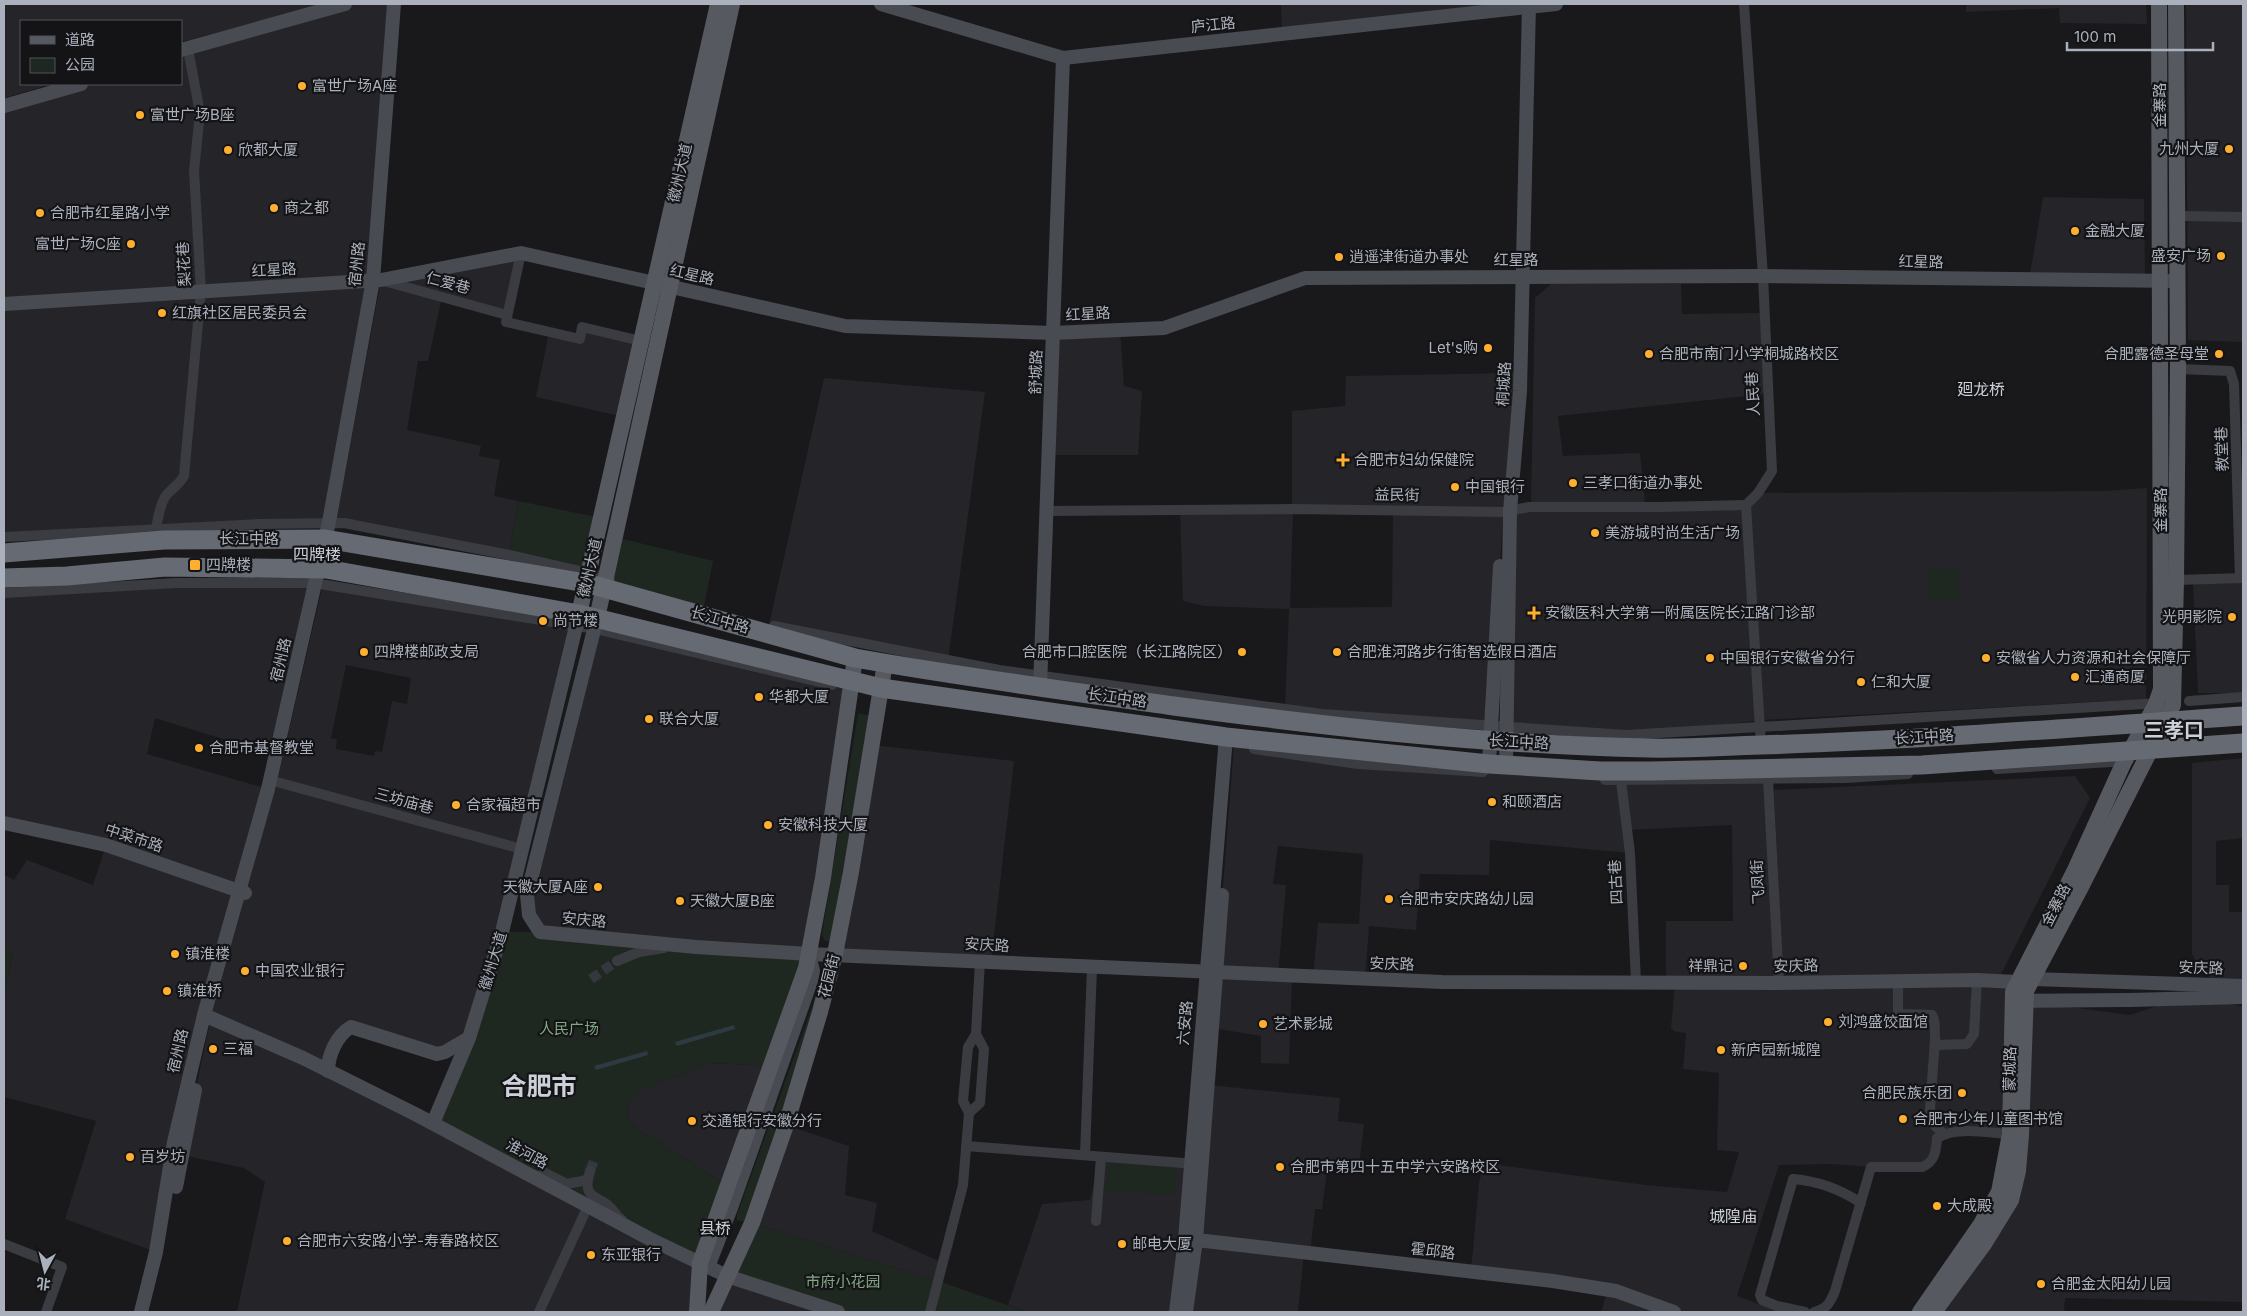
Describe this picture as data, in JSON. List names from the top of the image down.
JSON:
{
  "streets": {
    "highway": ["长江中路"],
    "main road": [
      "金寨路",
      "徽州大道",
      "花园街",
      "蒙城路"
    ],
    "street": [
      "庐江路",
      "红星路",
      "梨花巷",
      "宿州路",
      "仁爱巷",
      "舒城路",
      "桐城路",
      "人民巷",
      "教堂巷",
      "益民街",
      "三坊庙巷",
      "中菜市路",
      "四古巷",
      "飞凤街",
      "安庆路",
      "六安路",
      "淮河路",
      "霍邱路"
    ]
  },
  "crossings": [
    ["庐江路", "舒城路"],
    ["庐江路", "桐城路"],
    ["金寨路", "红星路"],
    ["金寨路", "教堂巷"],
    ["金寨路", "长江中路"],
    ["金寨路", "安庆路"],
    ["金寨路", "蒙城路"],
    ["徽州大道", "红星路"],
    ["徽州大道", "长江中路"],
    ["徽州大道", "三坊庙巷"],
    ["徽州大道", "安庆路"],
    ["徽州大道", "淮河路"],
    ["红星路", "梨花巷"],
    ["红星路", "宿州路"],
    ["红星路", "仁爱巷"],
    ["红星路", "舒城路"],
    ["红星路", "桐城路"],
    ["红星路", "人民巷"],
    ["宿州路", "仁爱巷"],
    ["宿州路", "长江中路"],
    ["宿州路", "三坊庙巷"],
    ["宿州路", "中菜市路"],
    ["宿州路", "淮河路"],
    ["舒城路", "益民街"],
    ["舒城路", "长江中路"],
    ["桐城路", "益民街"],
    ["桐城路", "长江中路"],
    ["人民巷", "益民街"],
    ["长江中路", "花园街"],
    ["长江中路", "六安路"],
    ["四古巷", "安庆路"],
    ["飞凤街", "安庆路"],
    ["安庆路", "花园街"],
    ["安庆路", "六安路"],
    ["安庆路", "蒙城路"],
    ["花园街", "淮河路"],
    ["六安路", "霍邱路"]
  ],
  "districts": [
    "廻龙桥",
    "四牌楼",
    "三孝口",
    "合肥市",
    "城隍庙",
    "县桥"
  ],
  "parks": ["人民广场", "市府小花园"],
  "places": {
    "other": [
      "富世广场A座",
      "富世广场B座",
      "九州大厦",
      "欣都大厦",
      "商之都",
      "合肥市红星路小学",
      "金融大厦",
      "富世广场C座",
      "盛安广场",
      "逍遥津街道办事处",
      "红旗社区居民委员会",
      "Let's购",
      "合肥市南门小学桐城路校区",
      "合肥露德圣母堂",
      "三孝口街道办事处",
      "中国银行",
      "美游城时尚生活广场",
      "光明影院",
      "尚节楼",
      "四牌楼邮政支局",
      "合肥市口腔医院（长江路院区）",
      "合肥淮河路步行街智选假日酒店",
      "中国银行安徽省分行",
      "安徽省人力资源和社会保障厅",
      "汇通商厦",
      "仁和大厦",
      "华都大厦",
      "联合大厦",
      "合肥市基督教堂",
      "和颐酒店",
      "合家福超市",
      "安徽科技大厦",
      "天徽大厦A座",
      "合肥市安庆路幼儿园",
      "天徽大厦B座",
      "镇淮楼",
      "祥鼎记",
      "中国农业银行",
      "镇淮桥",
      "刘鸿盛饺面馆",
      "艺术影城",
      "三福",
      "新庐园新城隍",
      "合肥民族乐团",
      "合肥市少年儿童图书馆",
      "交通银行安徽分行",
      "百岁坊",
      "合肥市第四十五中学六安路校区",
      "大成殿",
      "合肥市六安路小学-寿春路校区",
      "邮电大厦",
      "东亚银行",
      "合肥金太阳幼儿园"
    ],
    "health": ["合肥市妇幼保健院", "安徽医科大学第一附属医院长江路门诊部"],
    "transit": ["四牌楼"]
  },
  "legend": ["道路", "公园"],
  "scale_bar": "100 m",
  "north": "bottom"
}
